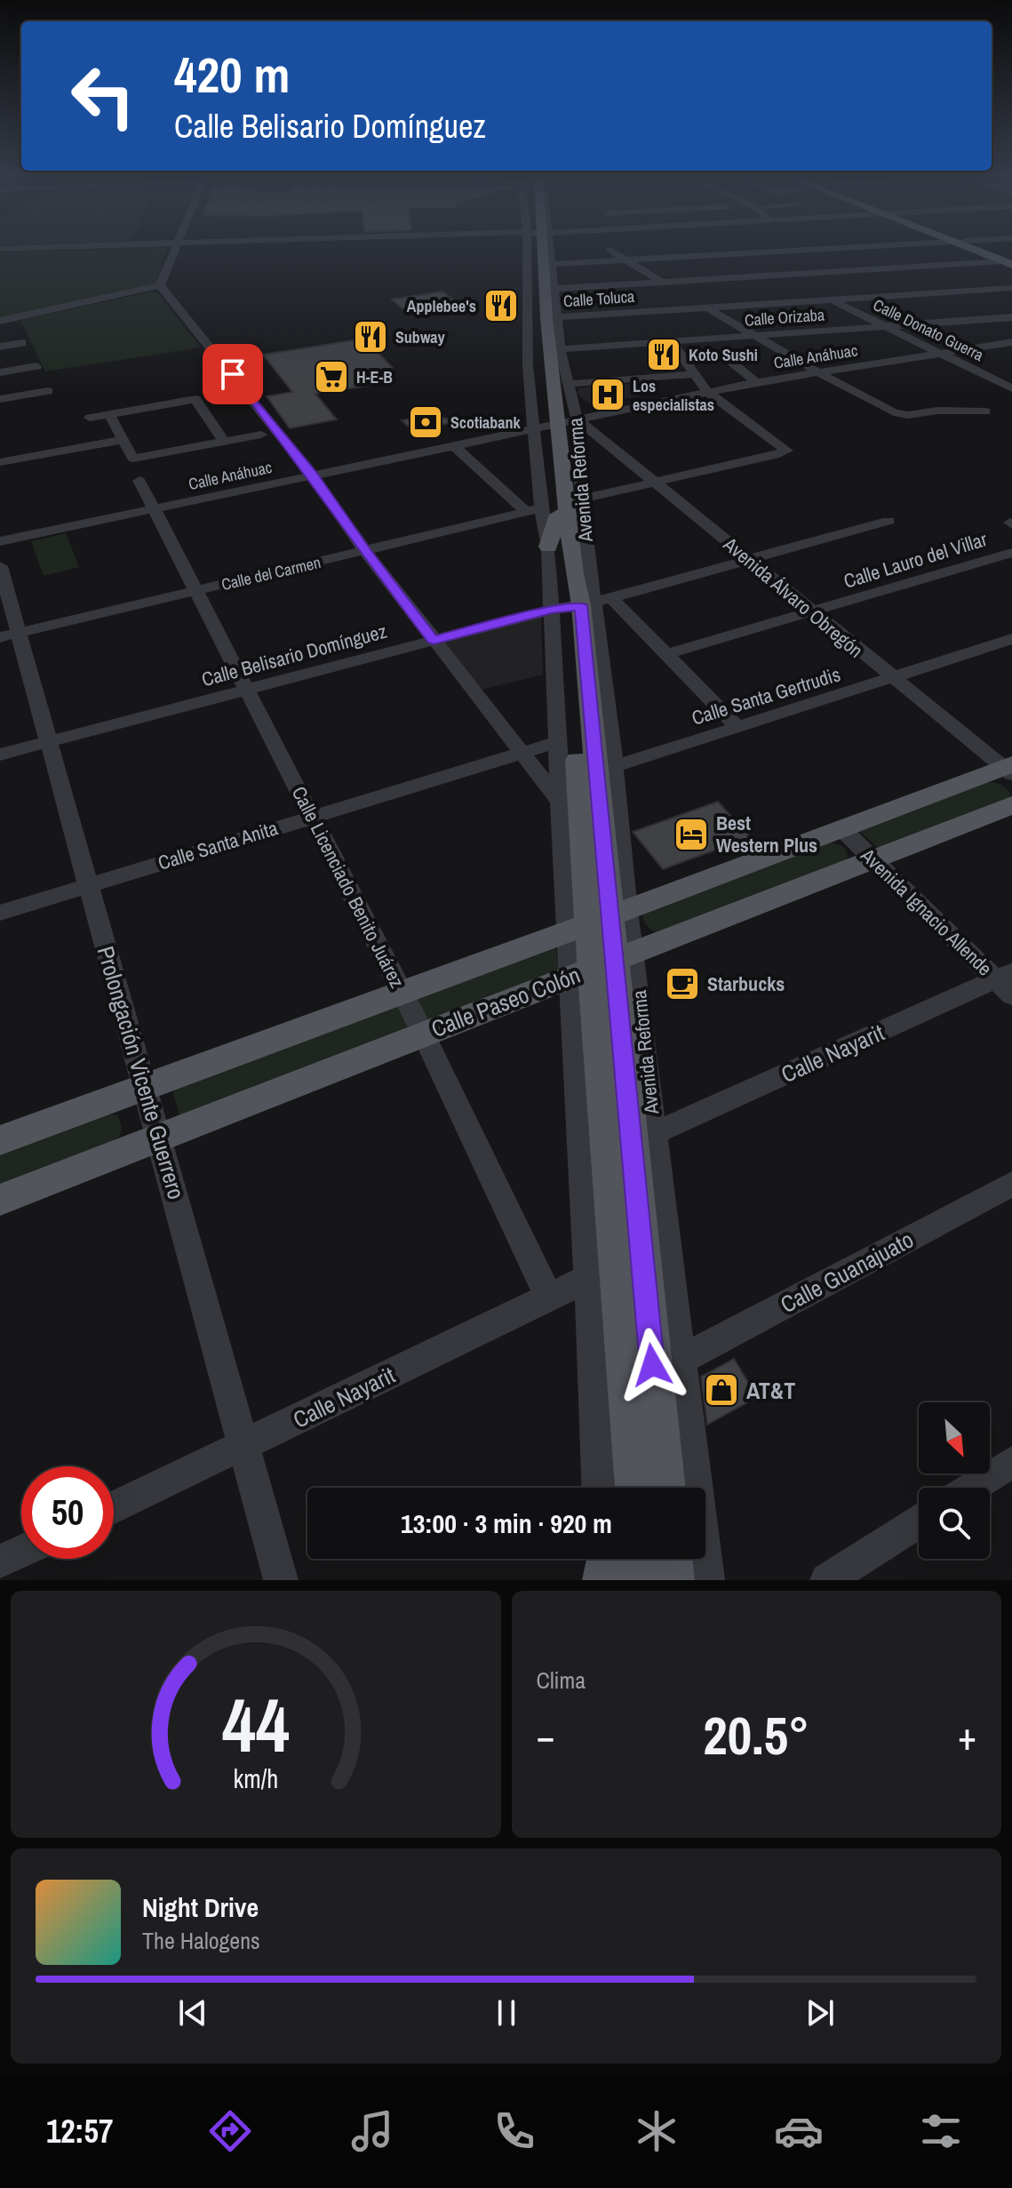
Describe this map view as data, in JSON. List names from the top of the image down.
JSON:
{
  "streets": {
    "main road": ["Avenida Reforma", "Calle Paseo Colón"],
    "street": [
      "Calle Toluca",
      "Calle Orizaba",
      "Calle Donato Guerra",
      "Calle Anáhuac",
      "Calle Lauro del Villar",
      "Calle del Carmen",
      "Avenida Álvaro Obregón",
      "Calle Belisario Domínguez",
      "Calle Santa Gertrudis",
      "Calle Santa Anita",
      "Calle Licenciado Benito Juárez",
      "Avenida Ignacio Allende",
      "Calle Nayarit",
      "Prolongación Vicente Guerrero",
      "Calle Guanajuato"
    ]
  },
  "crossings": [
    ["Calle Toluca", "Calle Donato Guerra"],
    ["Calle Toluca", "Avenida Reforma"],
    ["Calle Orizaba", "Calle Donato Guerra"],
    ["Calle Orizaba", "Avenida Reforma"],
    ["Calle Donato Guerra", "Calle Anáhuac"],
    ["Calle Anáhuac", "Avenida Reforma"],
    ["Calle Anáhuac", "Calle del Carmen"],
    ["Calle Anáhuac", "Avenida Álvaro Obregón"],
    ["Calle Anáhuac", "Calle Licenciado Benito Juárez"],
    ["Avenida Reforma", "Calle del Carmen"],
    ["Avenida Reforma", "Avenida Álvaro Obregón"],
    ["Avenida Reforma", "Calle Belisario Domínguez"],
    ["Avenida Reforma", "Calle Santa Gertrudis"],
    ["Avenida Reforma", "Calle Santa Anita"],
    ["Avenida Reforma", "Calle Paseo Colón"],
    ["Avenida Reforma", "Calle Nayarit"],
    ["Avenida Reforma", "Calle Guanajuato"],
    ["Calle Lauro del Villar", "Avenida Álvaro Obregón"],
    ["Calle del Carmen", "Avenida Álvaro Obregón"],
    ["Calle del Carmen", "Calle Licenciado Benito Juárez"],
    ["Calle del Carmen", "Prolongación Vicente Guerrero"],
    ["Avenida Álvaro Obregón", "Calle Belisario Domínguez"],
    ["Avenida Álvaro Obregón", "Calle Santa Gertrudis"],
    ["Calle Belisario Domínguez", "Calle Licenciado Benito Juárez"],
    ["Calle Belisario Domínguez", "Prolongación Vicente Guerrero"],
    ["Calle Santa Anita", "Calle Licenciado Benito Juárez"],
    ["Calle Santa Anita", "Prolongación Vicente Guerrero"],
    ["Calle Licenciado Benito Juárez", "Calle Paseo Colón"],
    ["Calle Licenciado Benito Juárez", "Calle Nayarit"],
    ["Avenida Ignacio Allende", "Calle Paseo Colón"],
    ["Avenida Ignacio Allende", "Calle Nayarit"],
    ["Calle Paseo Colón", "Prolongación Vicente Guerrero"],
    ["Calle Nayarit", "Prolongación Vicente Guerrero"]
  ],
  "places": {
    "restaurant": ["Applebee's", "Subway", "Koto Sushi"],
    "supermarket": ["H-E-B"],
    "hospital": ["Los especialistas"],
    "bank": ["Scotiabank"],
    "hotel": ["Best Western Plus"],
    "cafe": ["Starbucks"],
    "shop": ["AT&T"]
  },
  "north": "bottom right",
  "page": {
    "turn": ["420 m", "Calle Belisario Domínguez"],
    "limit": "50",
    "trip": "13:00 · 3 min · 920 m",
    "tile": "Clima",
    "heat": ["−", "20.5°", "+"],
    "song": ["Night Drive", "The Halogens"],
    "tabs": "12:57",
    "gauge": ["44", "km/h"]
  }
}
